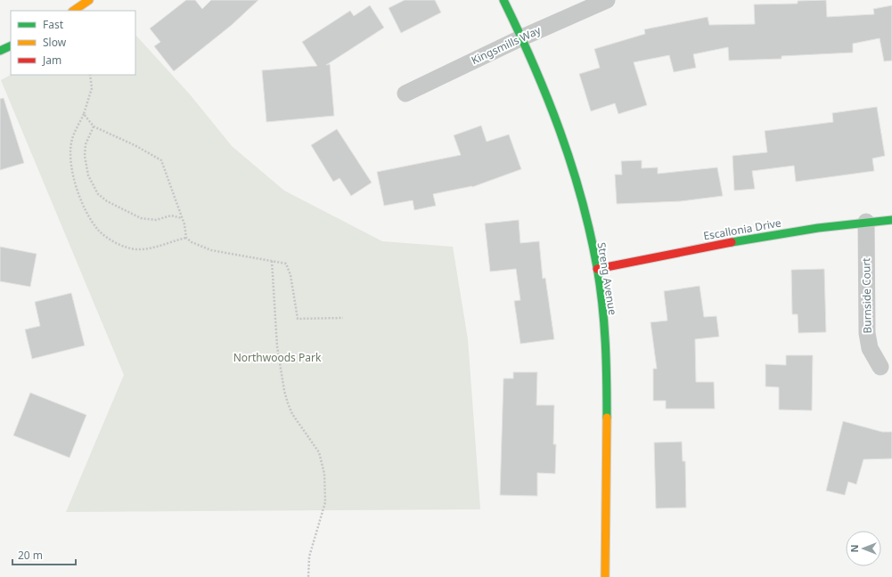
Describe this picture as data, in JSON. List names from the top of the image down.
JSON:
{
  "streets": {
    "street": [
      "Kingsmills Way",
      "Escallonia Drive",
      "Streng Avenue",
      "Burnside Court"
    ]
  },
  "crossings": [
    ["Kingsmills Way", "Streng Avenue"],
    ["Escallonia Drive", "Streng Avenue"],
    ["Escallonia Drive", "Burnside Court"]
  ],
  "parks": ["Northwoods Park"],
  "legend": ["Fast", "Slow", "Jam"],
  "scale_bar": "20 m",
  "north": "left"
}
